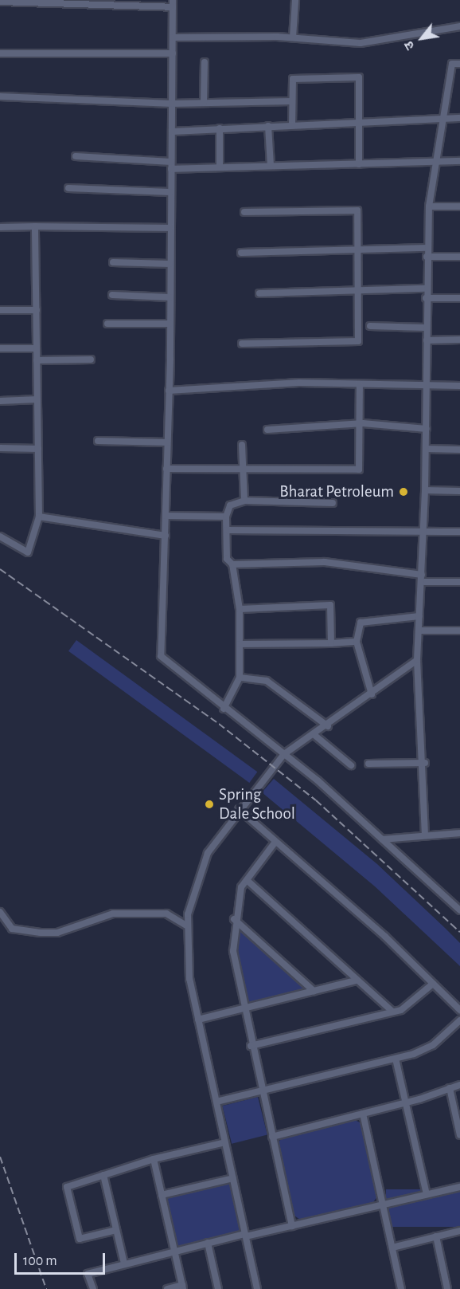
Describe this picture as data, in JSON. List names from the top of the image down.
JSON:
{
  "places": ["Bharat Petroleum", "Spring Dale School"],
  "scale_bar": "100 m",
  "north": "bottom left"
}
